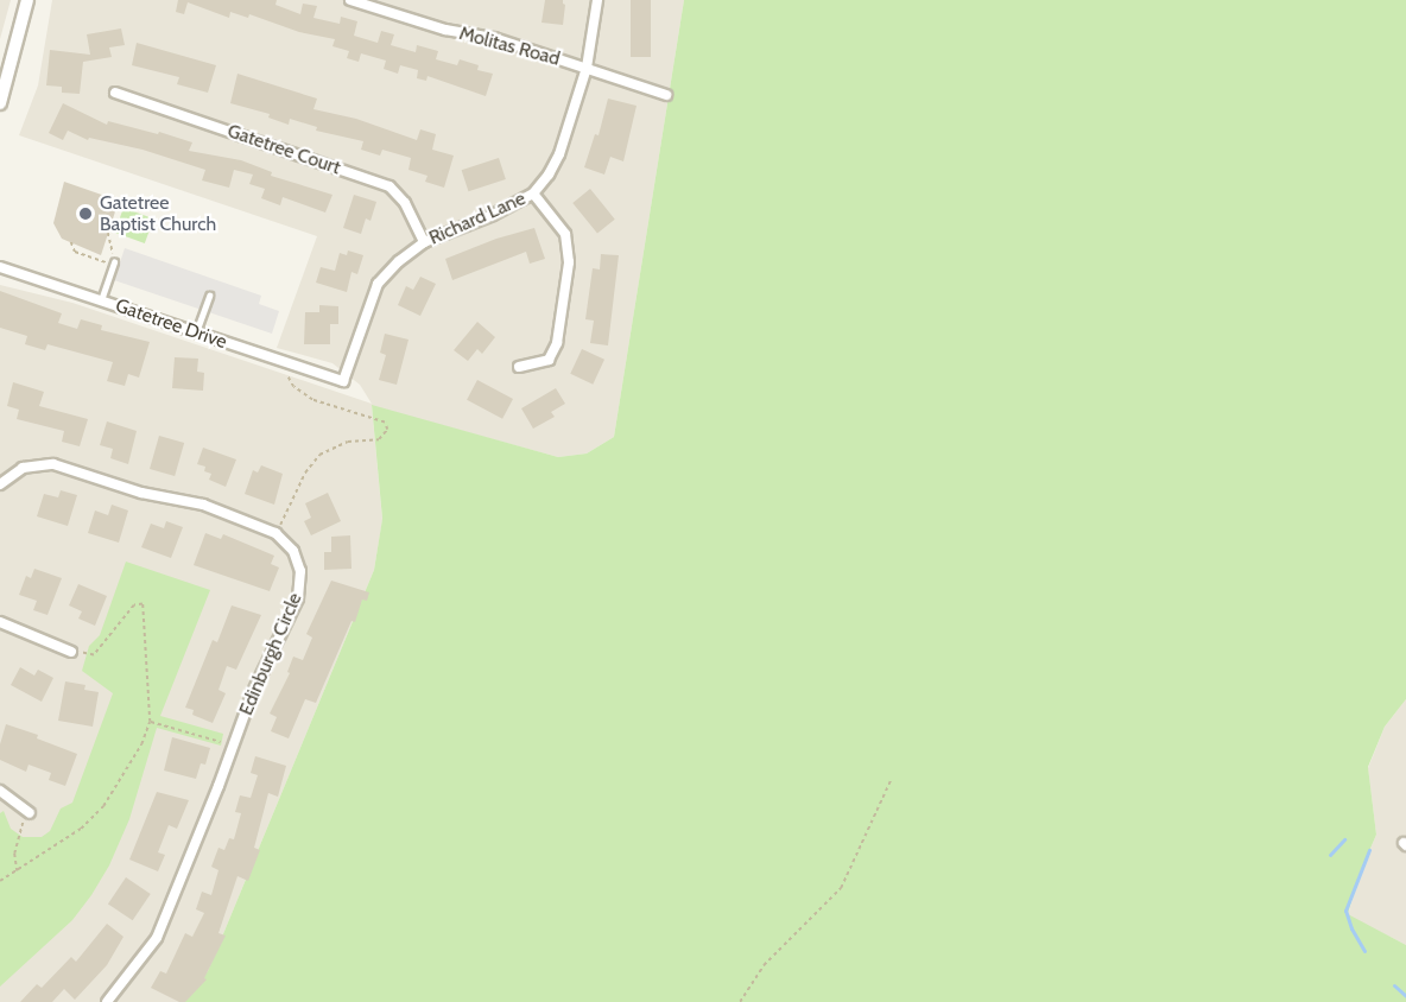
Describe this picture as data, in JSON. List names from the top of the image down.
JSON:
{
  "streets": {
    "street": [
      "Molitas Road",
      "Gatetree Court",
      "Richard Lane",
      "Gatetree Drive",
      "Edinburgh Circle"
    ]
  },
  "crossings": [
    ["Molitas Road", "Richard Lane"],
    ["Gatetree Court", "Richard Lane"],
    ["Richard Lane", "Gatetree Drive"]
  ],
  "places": ["Gatetree Baptist Church"]
}
